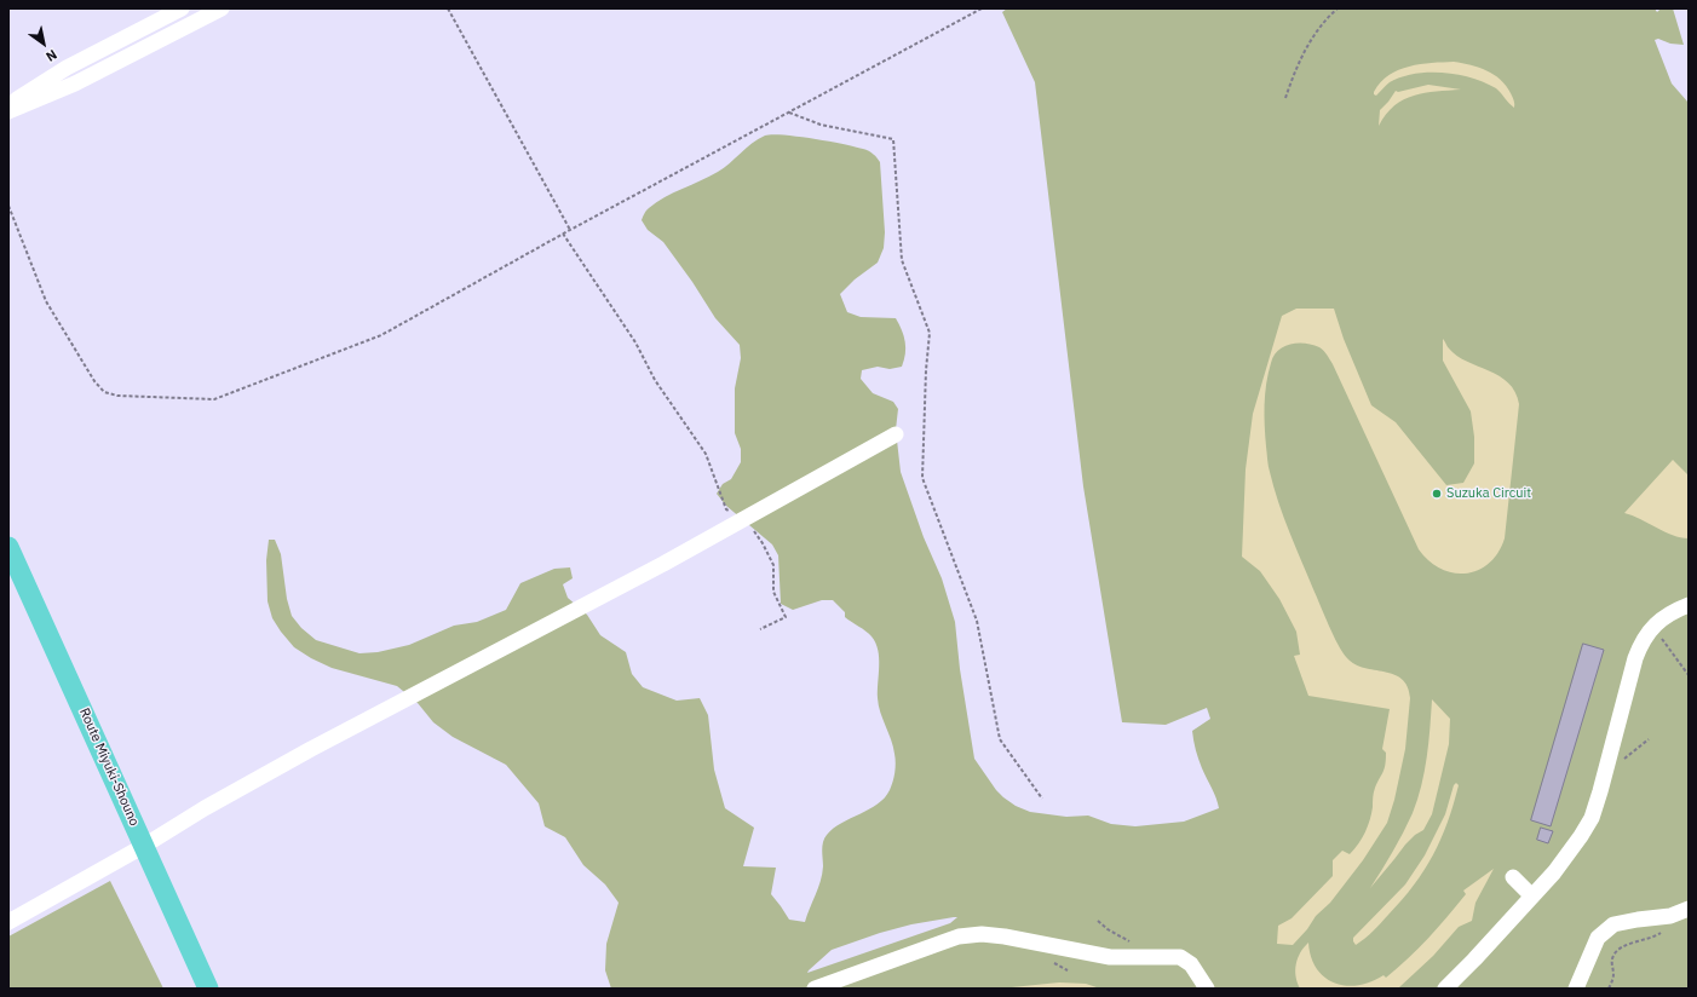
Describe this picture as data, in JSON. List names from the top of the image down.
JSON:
{
  "streets": {
    "main road": ["Route Miyuki-Shouno"]
  },
  "places": ["Suzuka Circuit"],
  "north": "bottom right"
}
